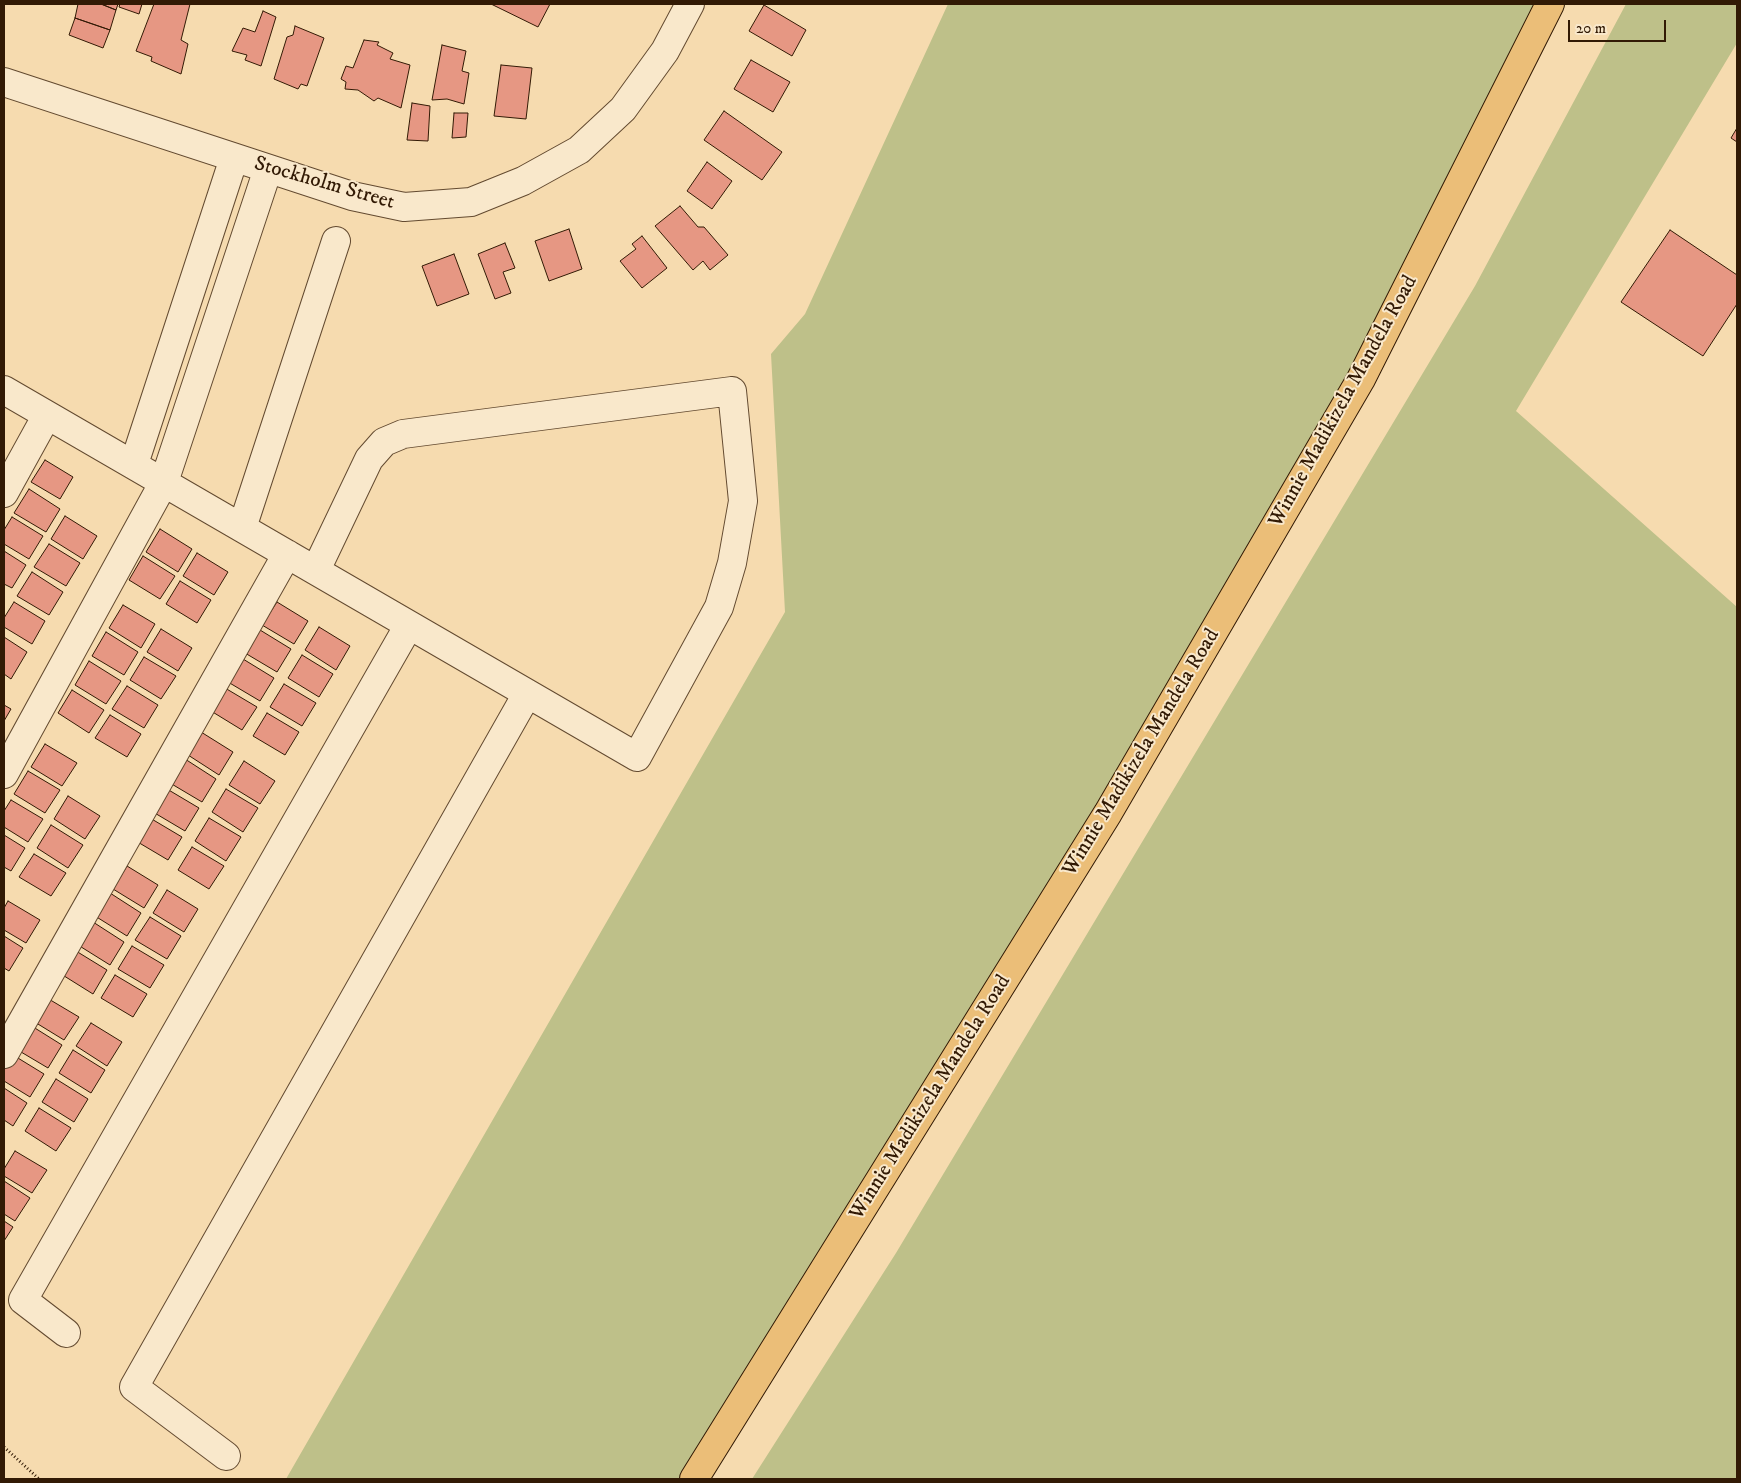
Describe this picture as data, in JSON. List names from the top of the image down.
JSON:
{
  "streets": {
    "main road": ["Winnie Madikizela Mandela Road"],
    "street": ["Stockholm Street"]
  },
  "scale_bar": "20 m"
}
